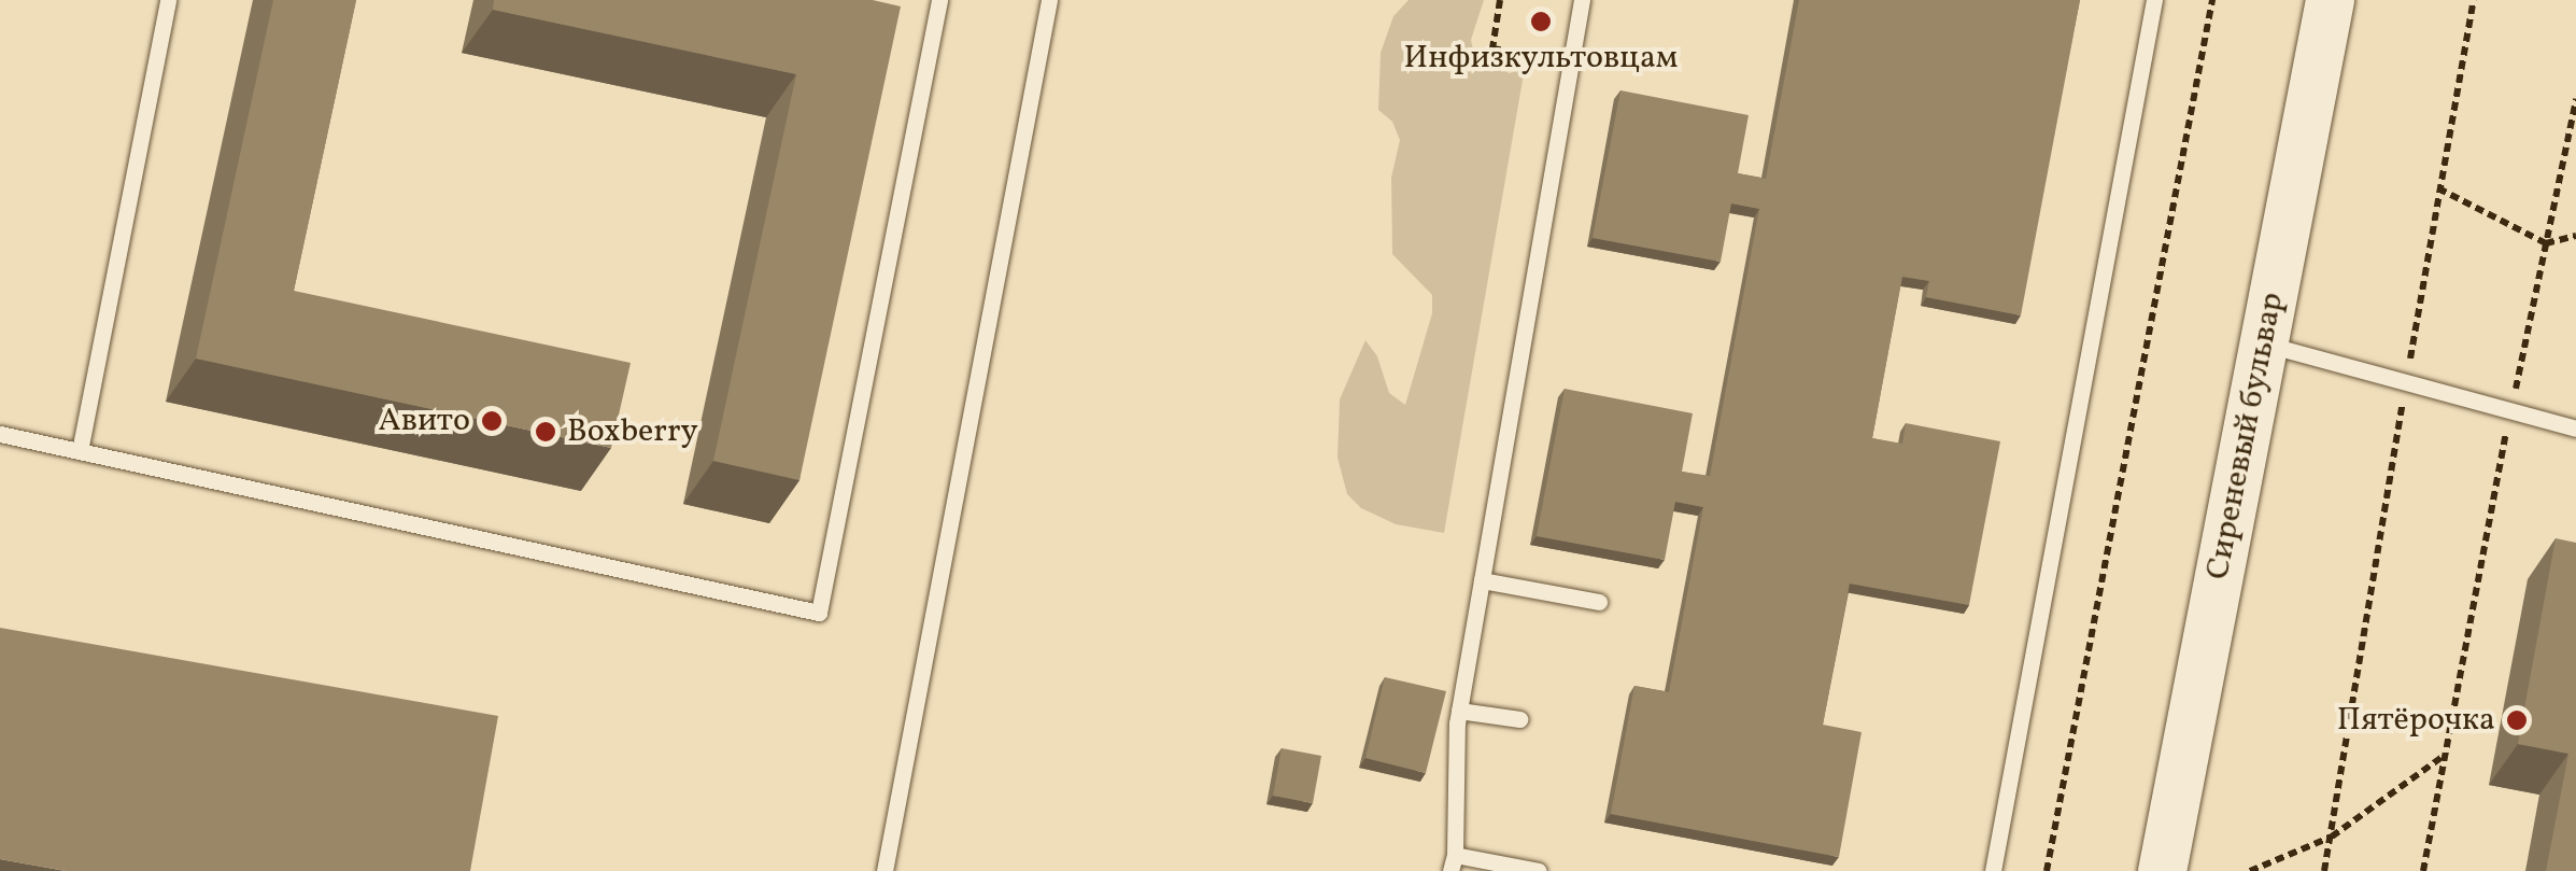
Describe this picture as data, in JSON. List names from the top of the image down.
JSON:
{
  "streets": {
    "main road": ["Сиреневый бульвар"]
  },
  "places": [
    "Инфизкультовцам",
    "Авито",
    "Boxberry",
    "Пятёрочка"
  ]
}
